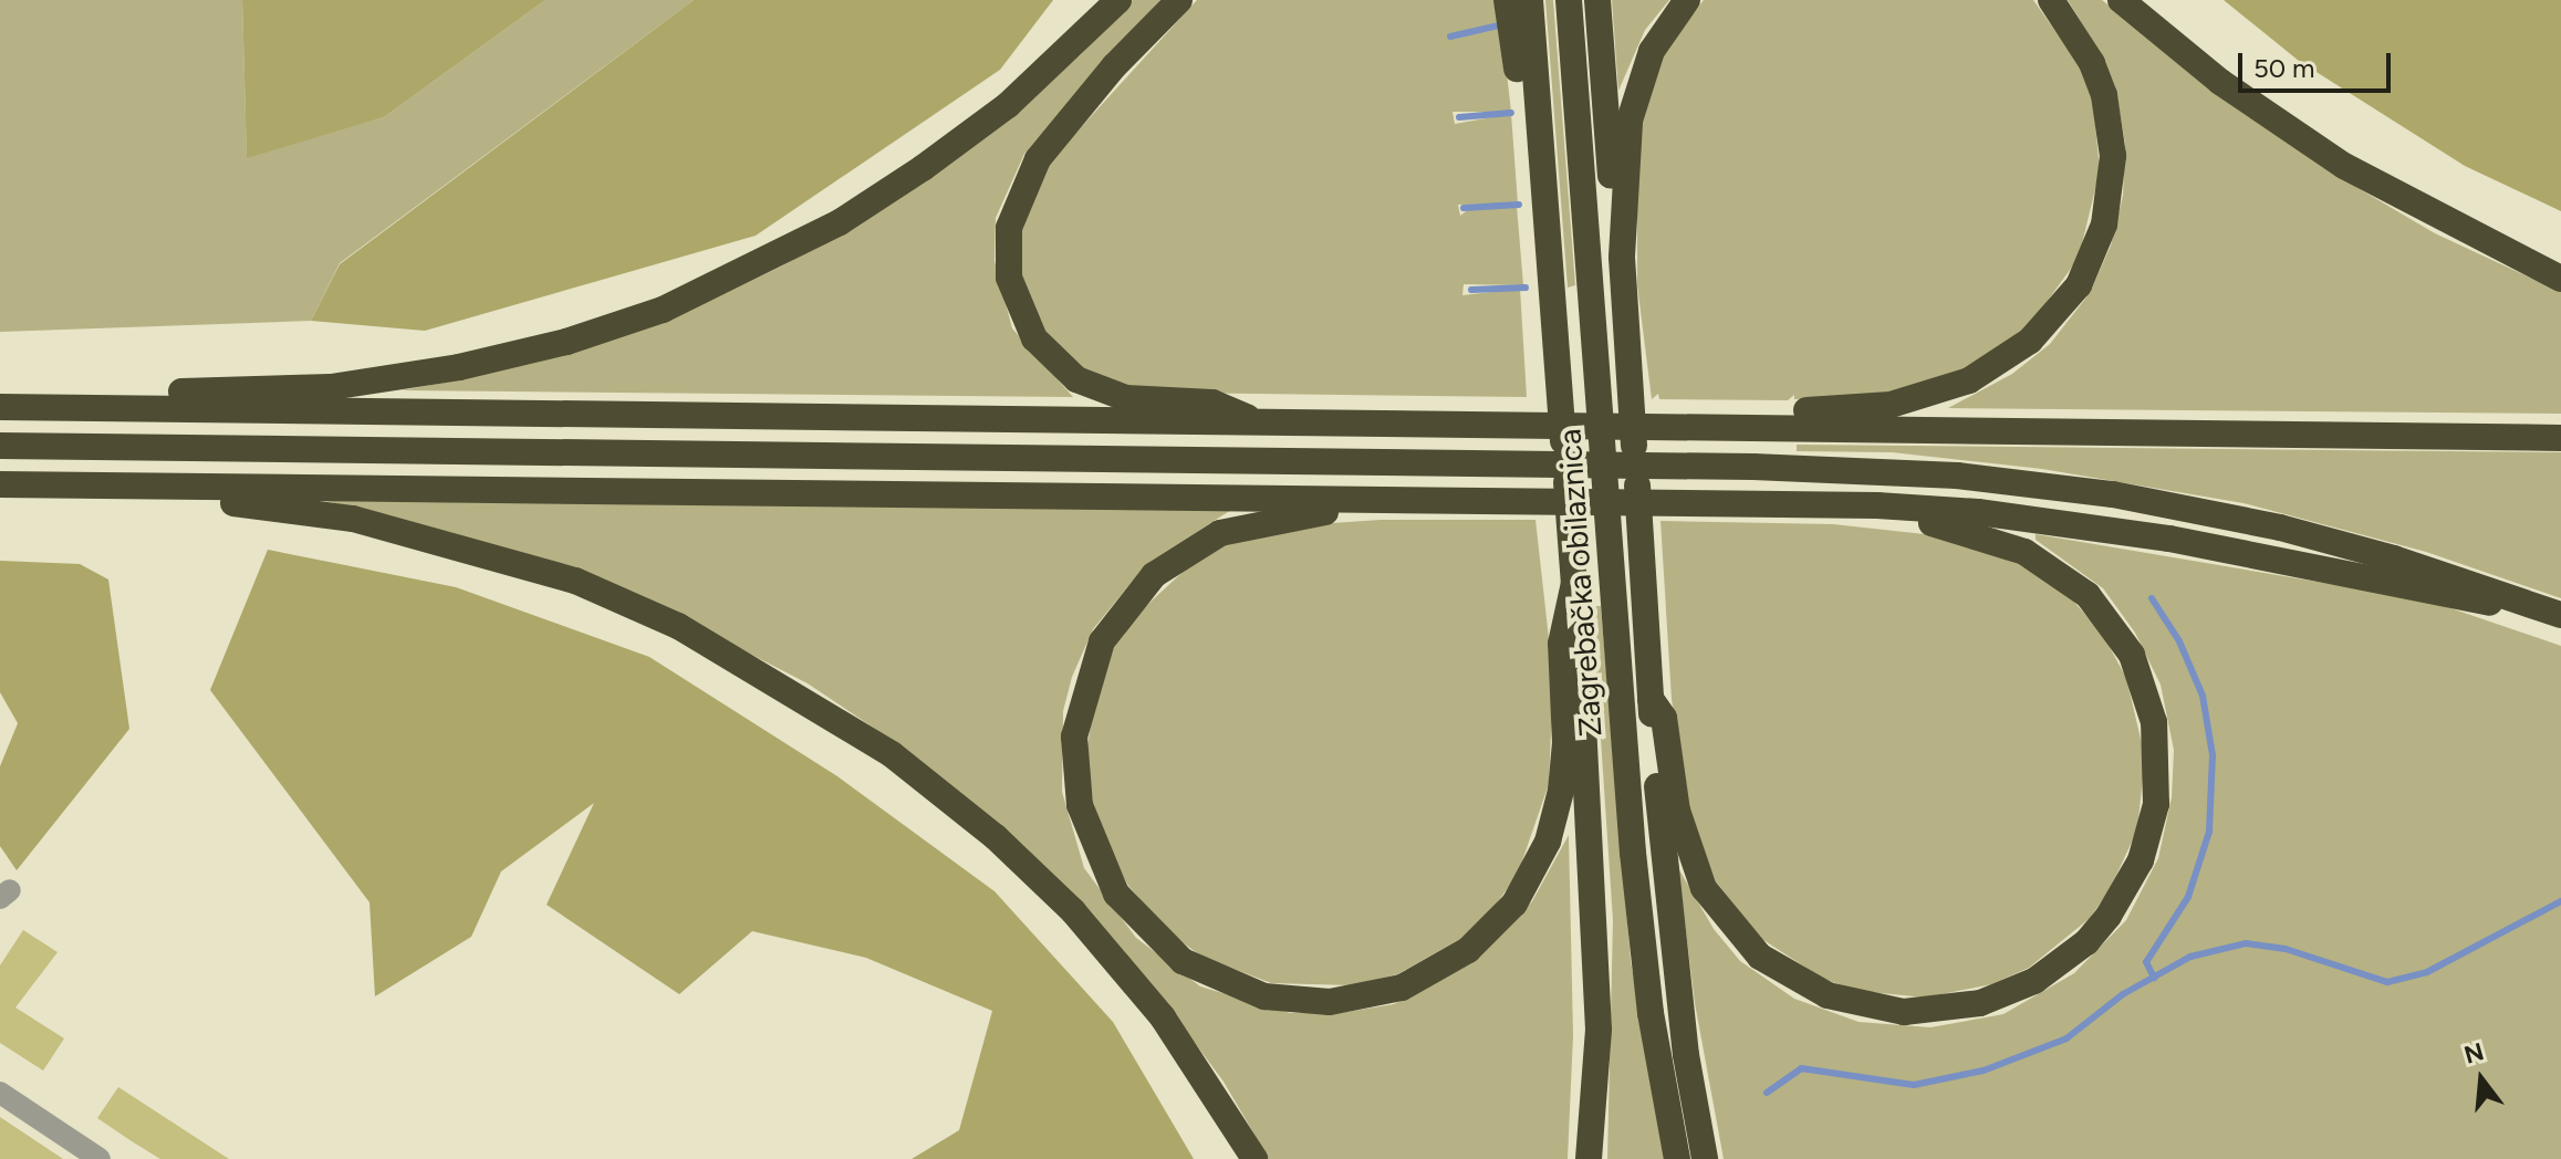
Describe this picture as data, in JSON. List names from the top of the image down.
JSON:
{
  "streets": {
    "highway": ["Zagrebačka obilaznica"]
  },
  "scale_bar": "50 m",
  "north": "top"
}
